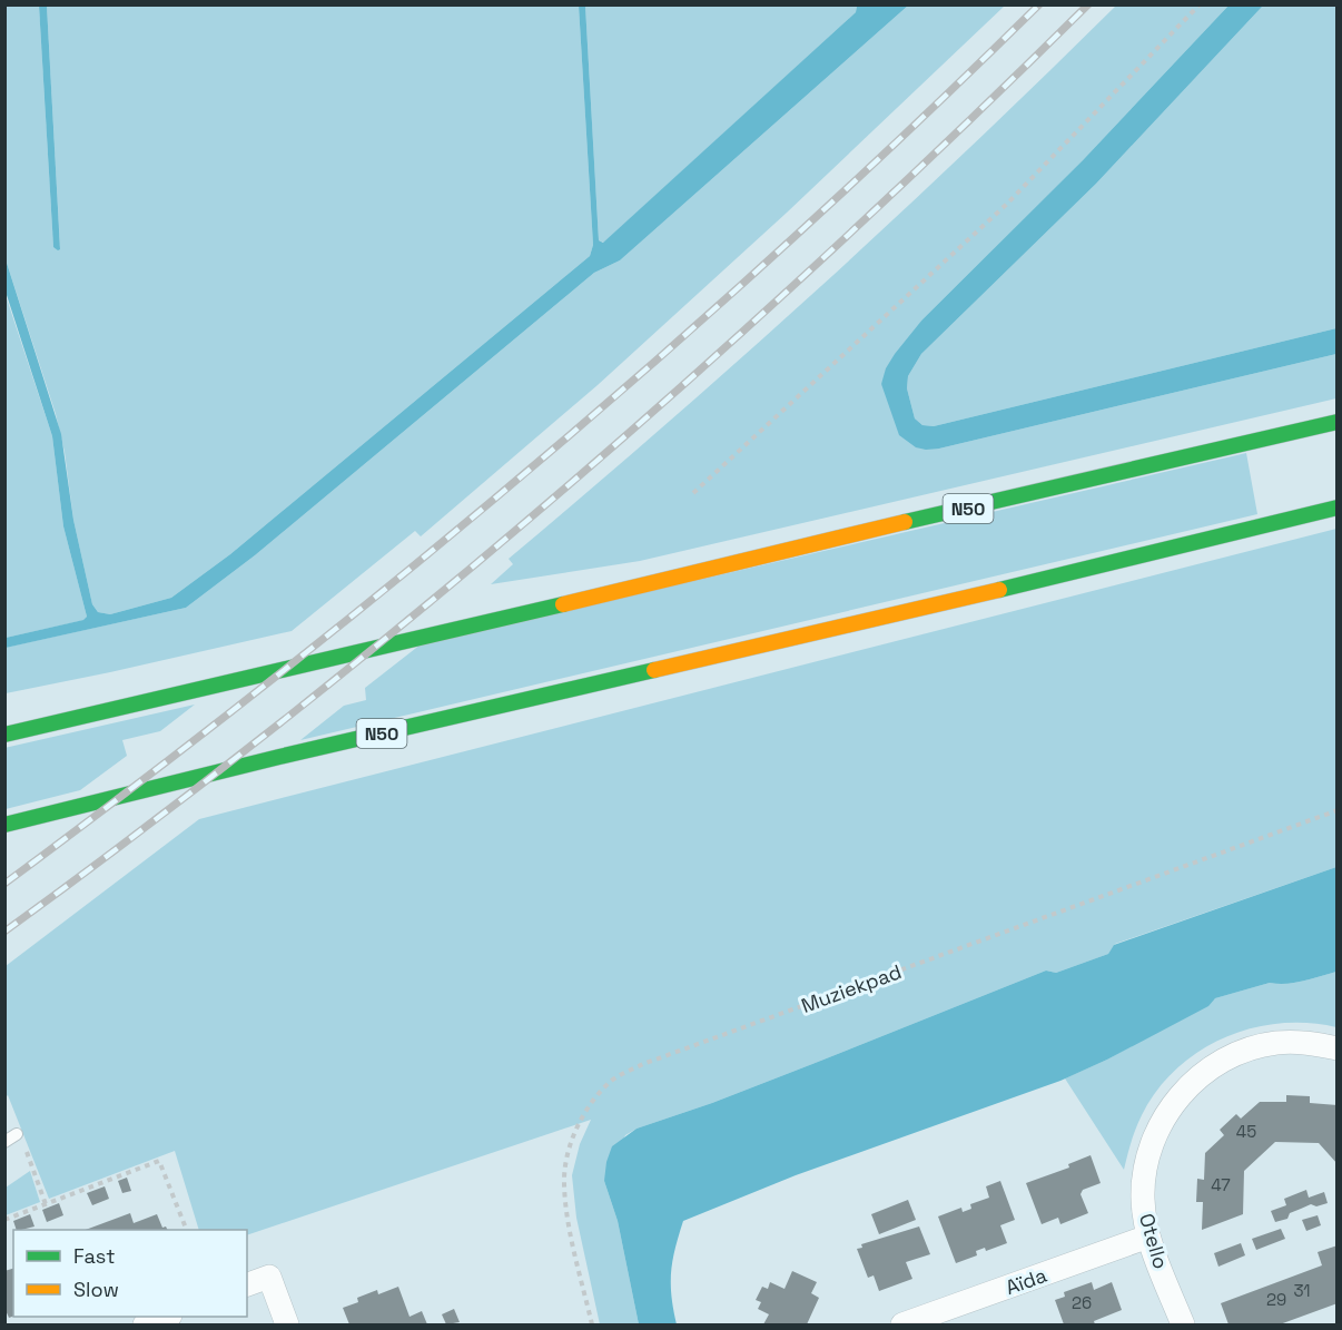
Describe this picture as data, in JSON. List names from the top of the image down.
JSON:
{
  "streets": {
    "highway": ["N50"],
    "street": ["Otello", "Aïda"],
    "path": ["Muziekpad"]
  },
  "crossings": [
    ["Otello", "Aïda"]
  ],
  "house_numbers": [
    "45",
    "47",
    "31",
    "29",
    "26"
  ],
  "legend": ["Fast", "Slow"]
}
